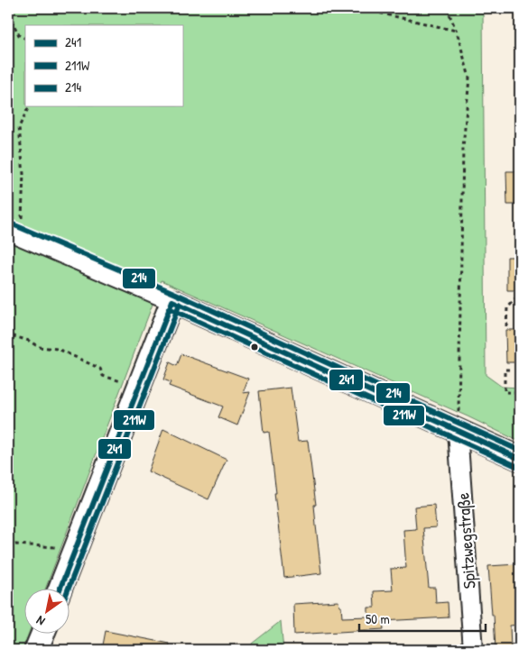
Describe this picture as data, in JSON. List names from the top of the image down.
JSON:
{
  "streets": {
    "street": ["Spitzwegstraße"]
  },
  "lines": ["transit line 214", "transit line 241", "transit line 211W"],
  "legend": ["241", "211W", "214"],
  "scale_bar": "50 m",
  "north": "bottom left"
}
